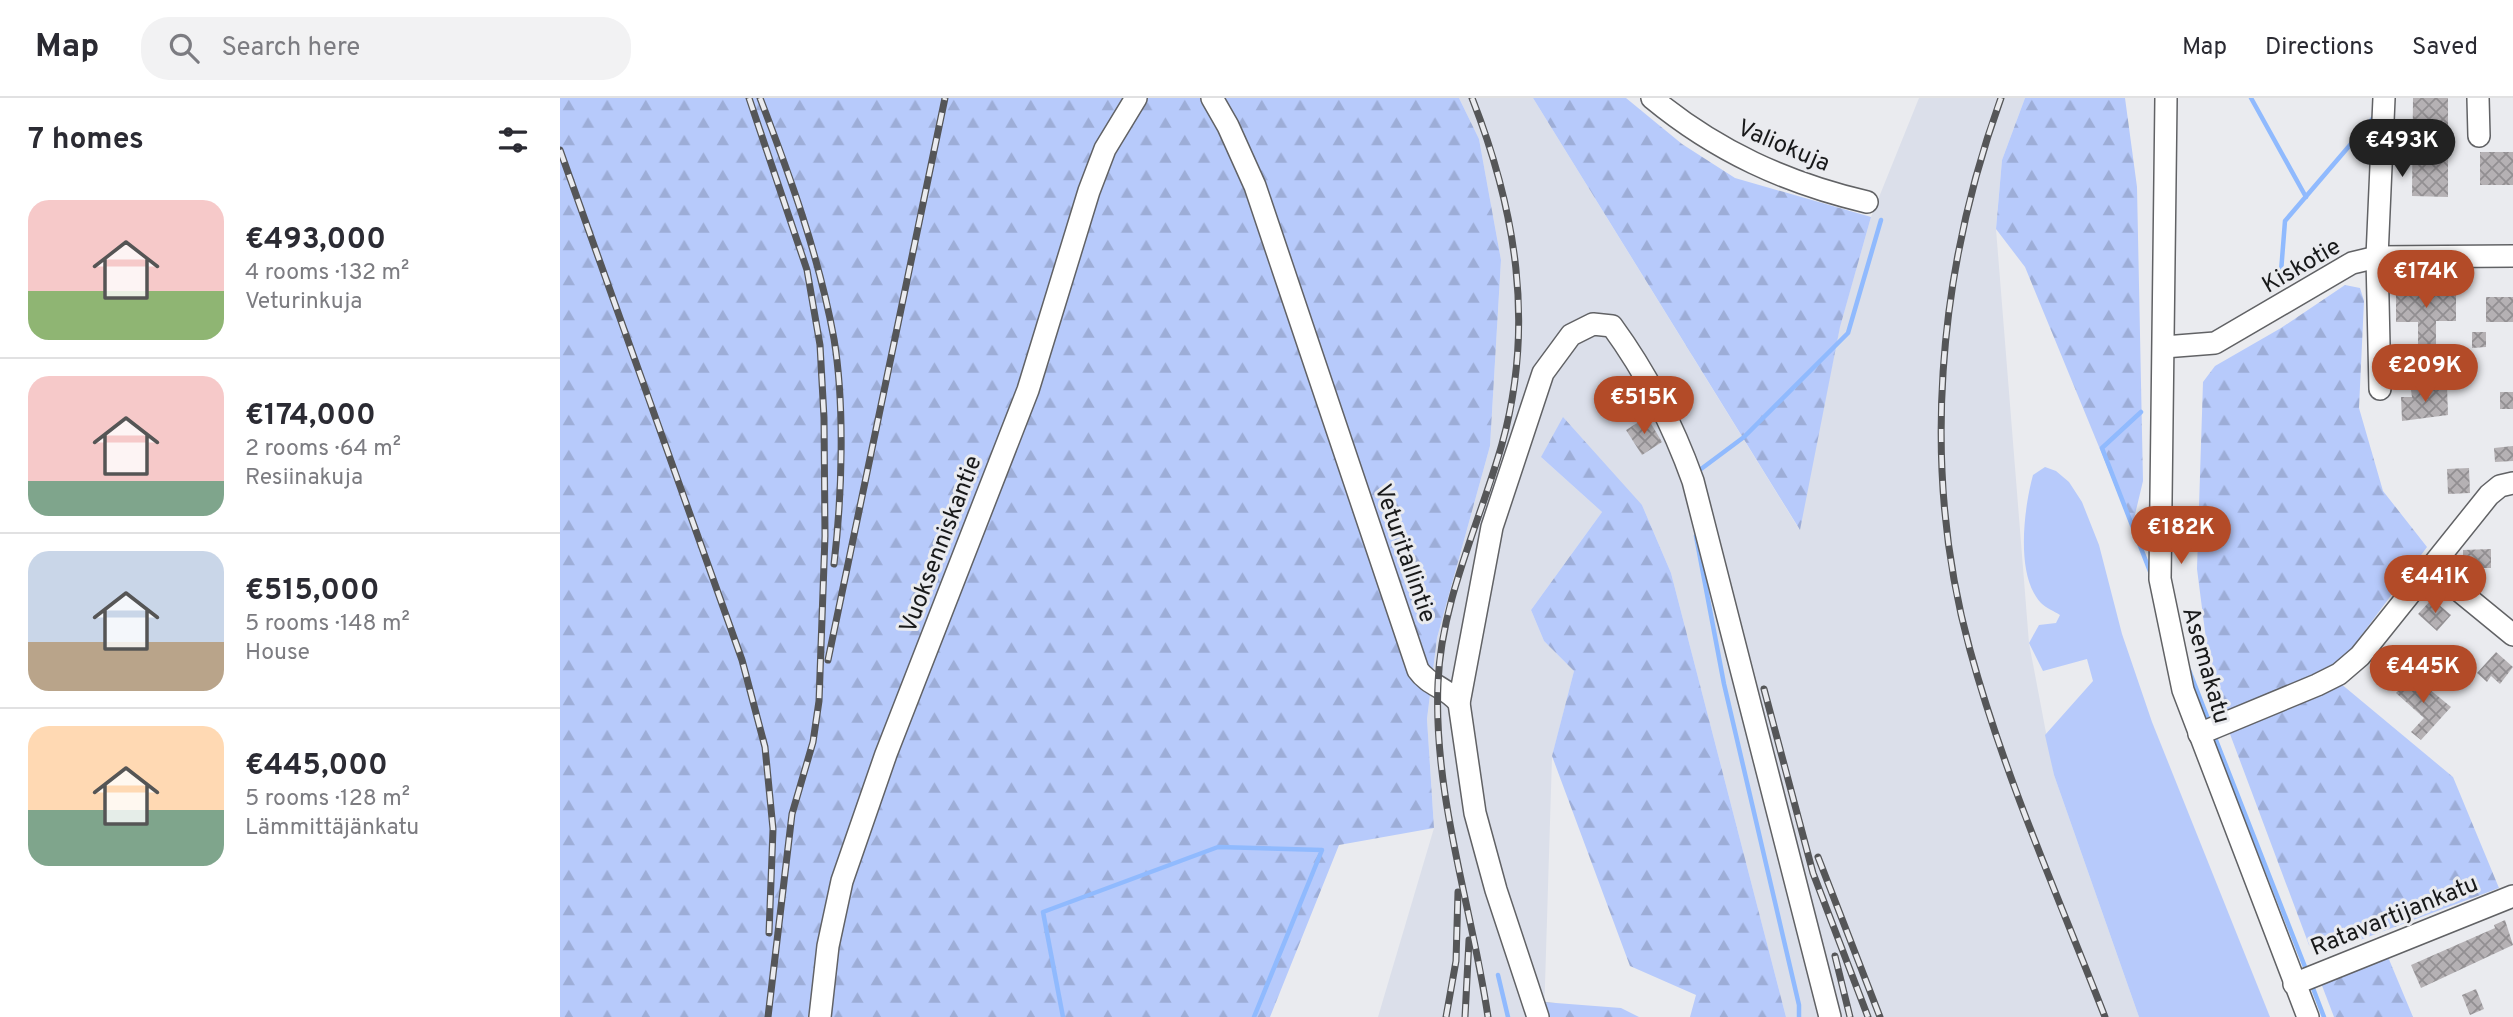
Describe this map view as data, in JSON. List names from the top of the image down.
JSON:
{
  "streets": {
    "street": [
      "Valiokuja",
      "Kiskotie",
      "Vuoksenniskantie",
      "Veturitallintie",
      "Asemakatu",
      "Ratavartijankatu"
    ]
  },
  "crossings": [
    ["Kiskotie", "Asemakatu"],
    ["Asemakatu", "Ratavartijankatu"]
  ],
  "page": {
    "header": "Map",
    "search": "Search here",
    "nav": ["Map", "Directions", "Saved"],
    "heading": "7 homes",
    "price": [
      "€493K",
      "€174K",
      "€209K",
      "€515K",
      "€182K",
      "€441K",
      "€445K"
    ],
    "list": [
      {
        "name": "€493,000",
        "note": "4 rooms · 132 m² · Veturinkuja"
      },
      {
        "name": "€174,000",
        "note": "2 rooms · 64 m² · Resiinakuja"
      },
      {
        "name": "€515,000",
        "note": "5 rooms · 148 m² · House"
      },
      {
        "name": "€445,000",
        "note": "5 rooms · 128 m² · Lämmittäjänkatu"
      }
    ]
  }
}
